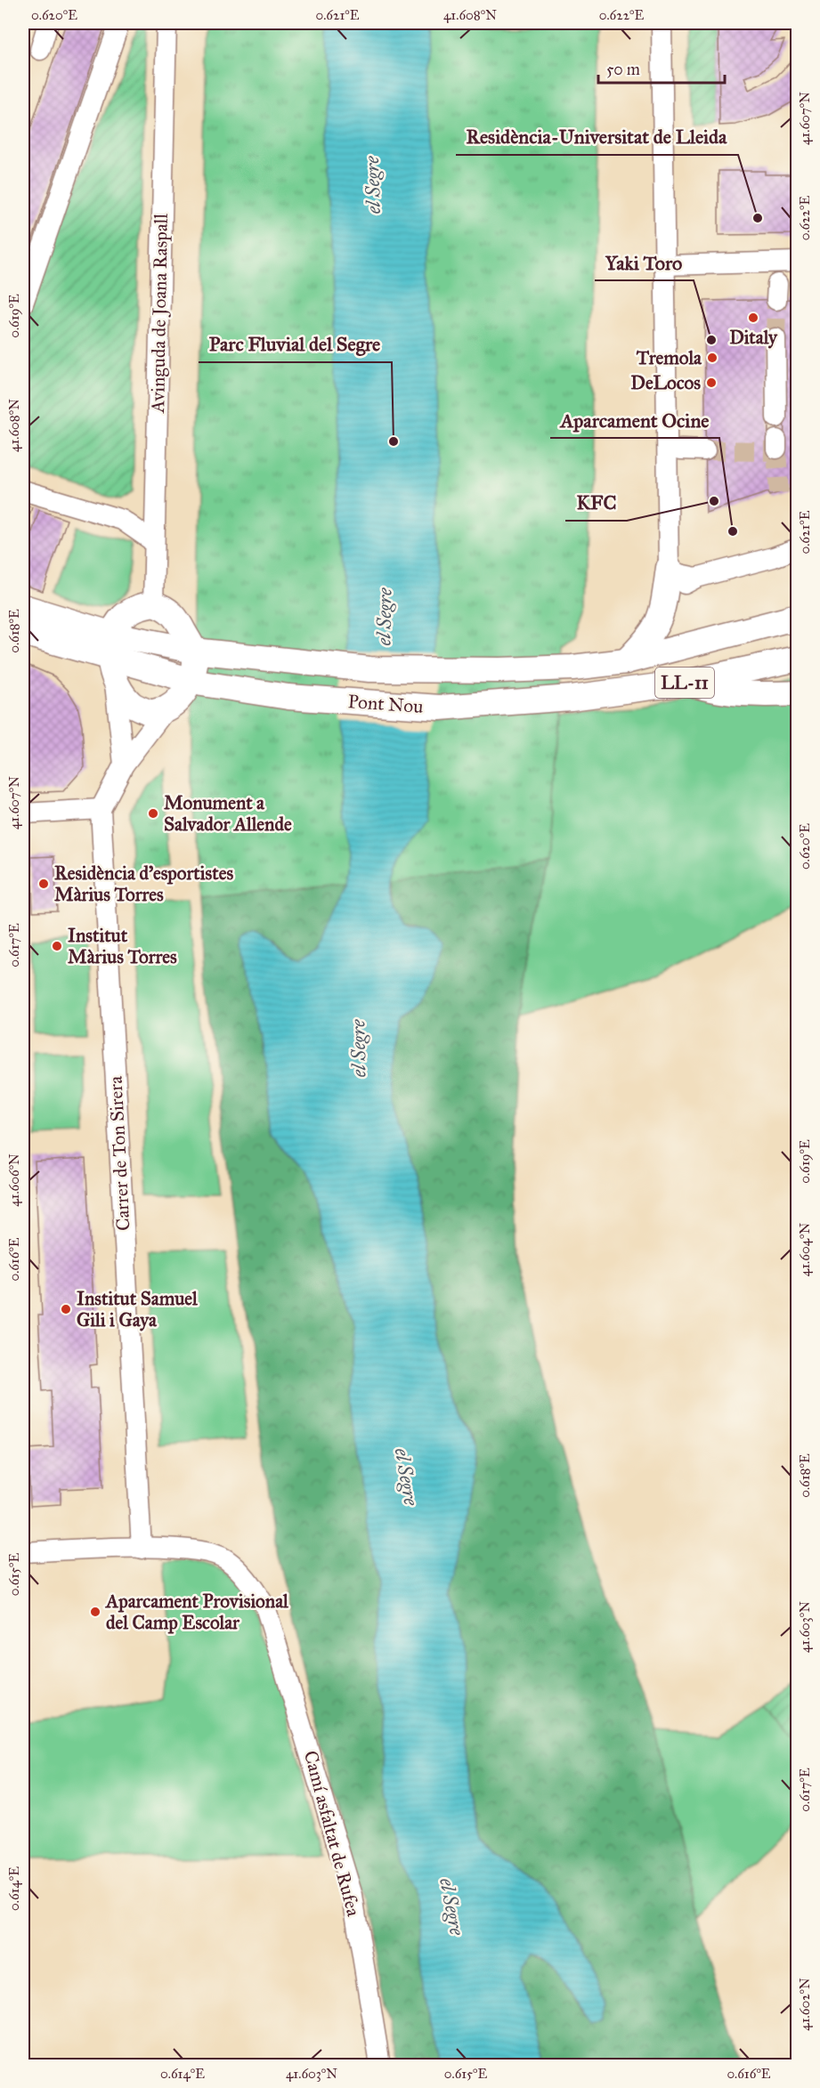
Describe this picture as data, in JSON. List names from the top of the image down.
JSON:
{
  "streets": {
    "main road": ["LL-11", "Pont Nou"],
    "street": ["Avinguda de Joana Raspall", "Carrer de Ton Sirera", "Camí asfaltat de Rufea"]
  },
  "crossings": [
    ["LL-11", "Pont Nou"],
    ["Carrer de Ton Sirera", "Camí asfaltat de Rufea"]
  ],
  "water": ["el Segre"],
  "places": [
    "Residència-Universitat de Lleida",
    "Ditaly",
    "Yaki Toro",
    "Tremola",
    "DeLocos",
    "Parc Fluvial del Segre",
    "KFC",
    "Aparcament Ocine",
    "Monument a Salvador Allende",
    "Residència d'esportistes Màrius Torres",
    "Institut Màrius Torres",
    "Institut Samuel Gili i Gaya",
    "Aparcament Provisional del Camp Escolar"
  ],
  "scale_bar": "50 m",
  "coordinates": [
    "0.620°E",
    "0.621°E",
    "41.608°N",
    "0.622°E",
    "41.607°N",
    "0.619°E",
    "0.618°E",
    "0.617°E",
    "41.606°N",
    "41.604°N",
    "0.616°E",
    "0.615°E",
    "41.603°N",
    "0.614°E",
    "41.602°N"
  ]
}
